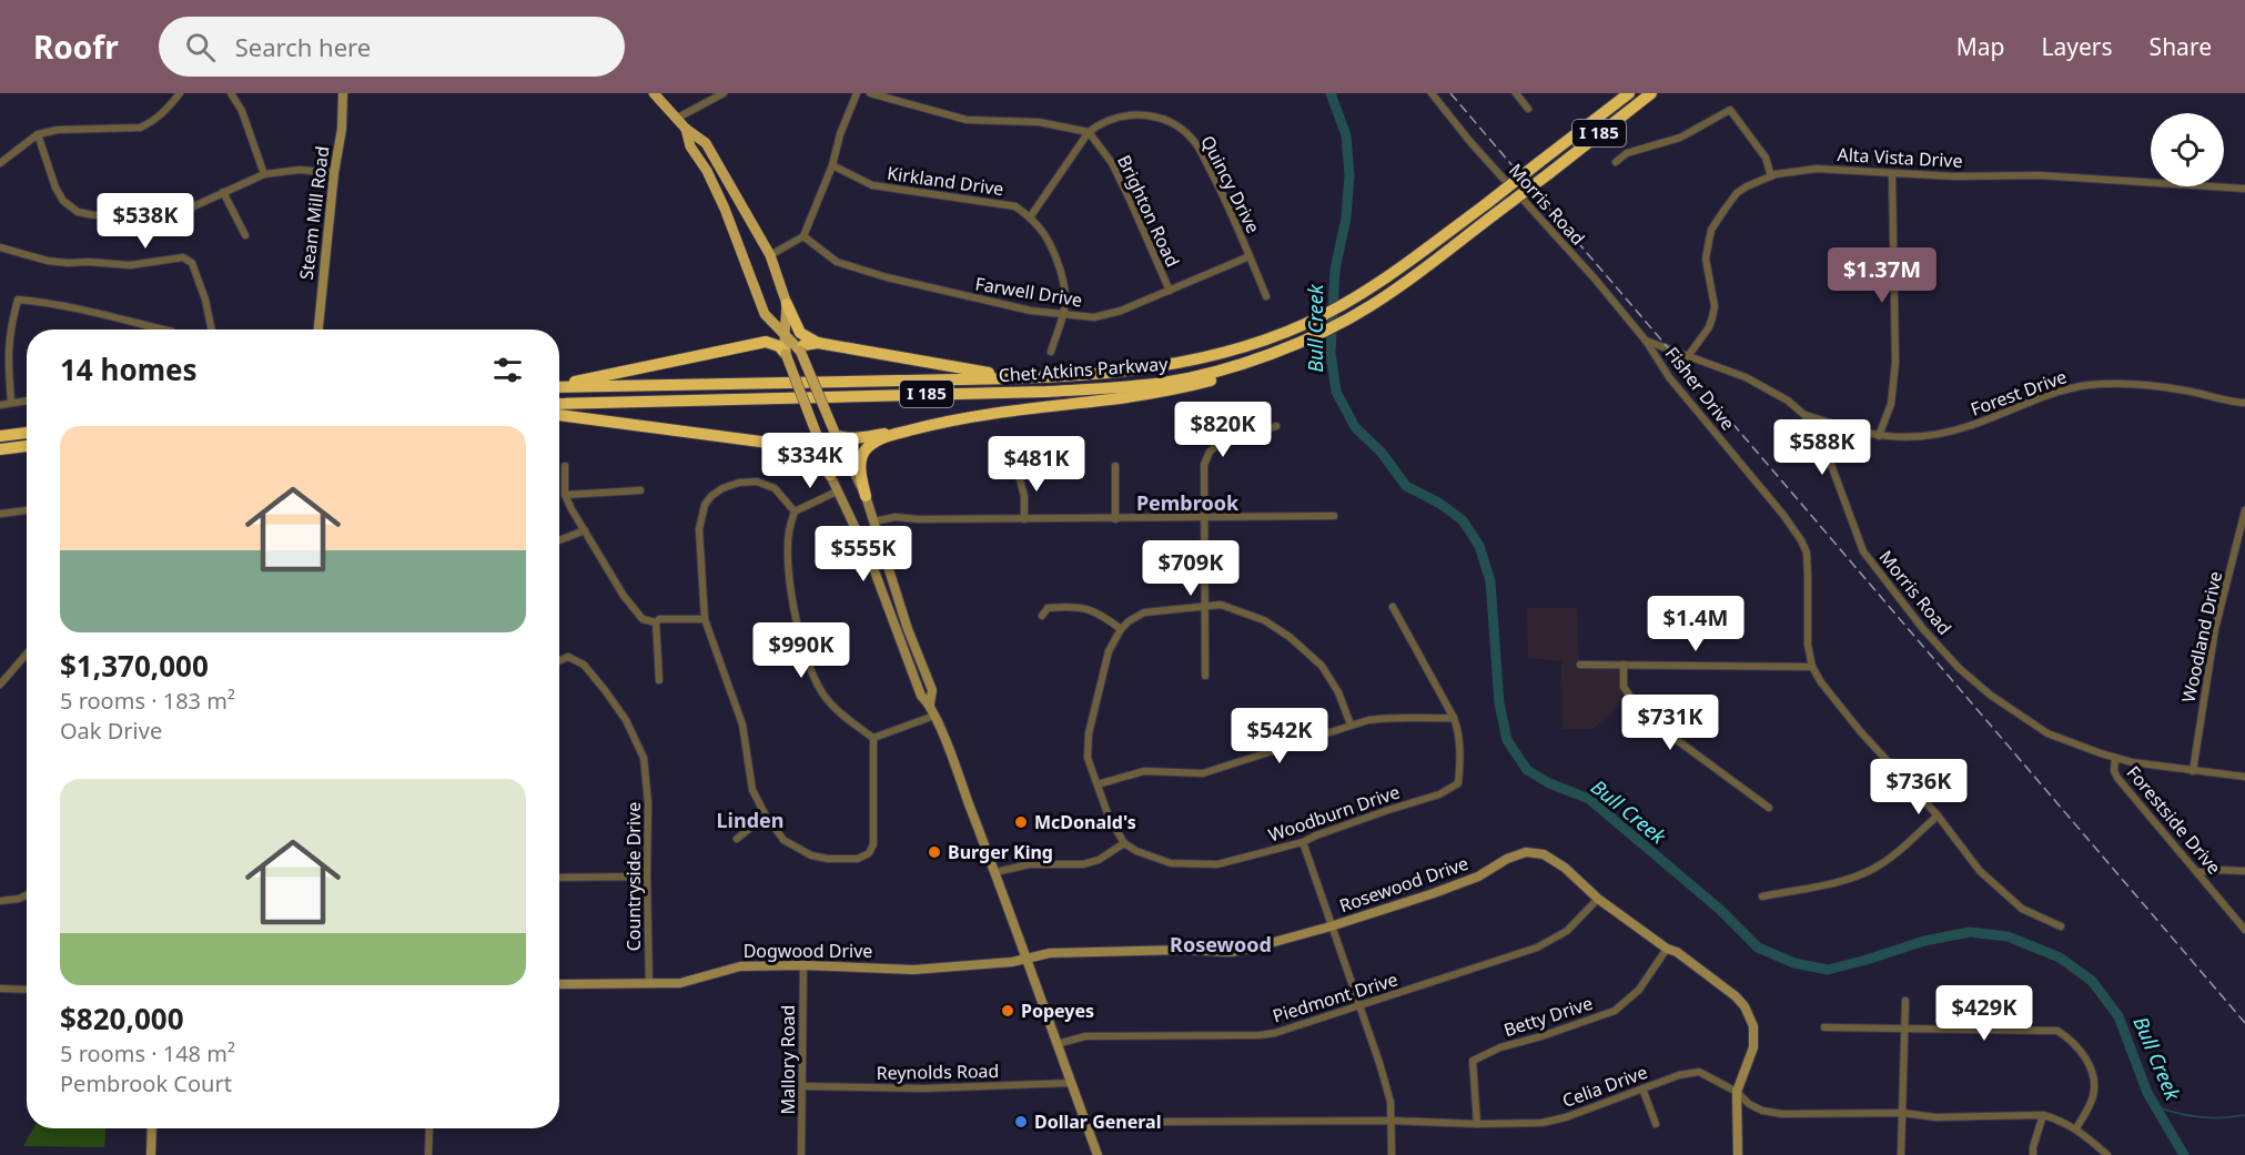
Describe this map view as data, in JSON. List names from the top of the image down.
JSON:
{
  "streets": {
    "highway": ["I 185", "Chet Atkins Parkway"],
    "street": [
      "Alta Vista Drive",
      "Kirkland Drive",
      "Quincy Drive",
      "Morris Road",
      "Brighton Road",
      "Steam Mill Road",
      "Farwell Drive",
      "Fisher Drive",
      "Forest Drive",
      "Woodland Drive",
      "Woodburn Drive",
      "Forestside Drive",
      "Countryside Drive",
      "Rosewood Drive",
      "Dogwood Drive",
      "Piedmont Drive",
      "Betty Drive",
      "Mallory Road",
      "Reynolds Road",
      "Celia Drive"
    ]
  },
  "crossings": [
    ["I 185", "Chet Atkins Parkway"],
    ["Alta Vista Drive", "Morris Road"],
    ["Kirkland Drive", "Quincy Drive"],
    ["Kirkland Drive", "Farwell Drive"],
    ["Quincy Drive", "Brighton Road"],
    ["Quincy Drive", "Farwell Drive"],
    ["Morris Road", "Fisher Drive"],
    ["Morris Road", "Forest Drive"],
    ["Morris Road", "Woodland Drive"],
    ["Morris Road", "Forestside Drive"],
    ["Brighton Road", "Farwell Drive"],
    ["Countryside Drive", "Dogwood Drive"],
    ["Rosewood Drive", "Dogwood Drive"],
    ["Rosewood Drive", "Piedmont Drive"],
    ["Rosewood Drive", "Betty Drive"],
    ["Rosewood Drive", "Celia Drive"],
    ["Dogwood Drive", "Mallory Road"],
    ["Betty Drive", "Celia Drive"],
    ["Mallory Road", "Reynolds Road"]
  ],
  "districts": ["Pembrook", "Linden", "Rosewood"],
  "water": ["Bull Creek"],
  "places": [
    "McDonald's",
    "Burger King",
    "Popeyes",
    "Dollar General"
  ],
  "page": {
    "header": "Roofr",
    "search": "Search here",
    "nav": ["Map", "Layers", "Share"],
    "price": [
      "$538K",
      "$1.37M",
      "$820K",
      "$588K",
      "$334K",
      "$481K",
      "$555K",
      "$709K",
      "$1.4M",
      "$990K",
      "$731K",
      "$542K",
      "$736K",
      "$429K"
    ],
    "heading": "14 homes",
    "list": [
      {
        "name": "$1,370,000",
        "note": "5 rooms · 183 m² · Oak Drive"
      },
      {
        "name": "$820,000",
        "note": "5 rooms · 148 m² · Pembrook Court"
      }
    ]
  }
}
